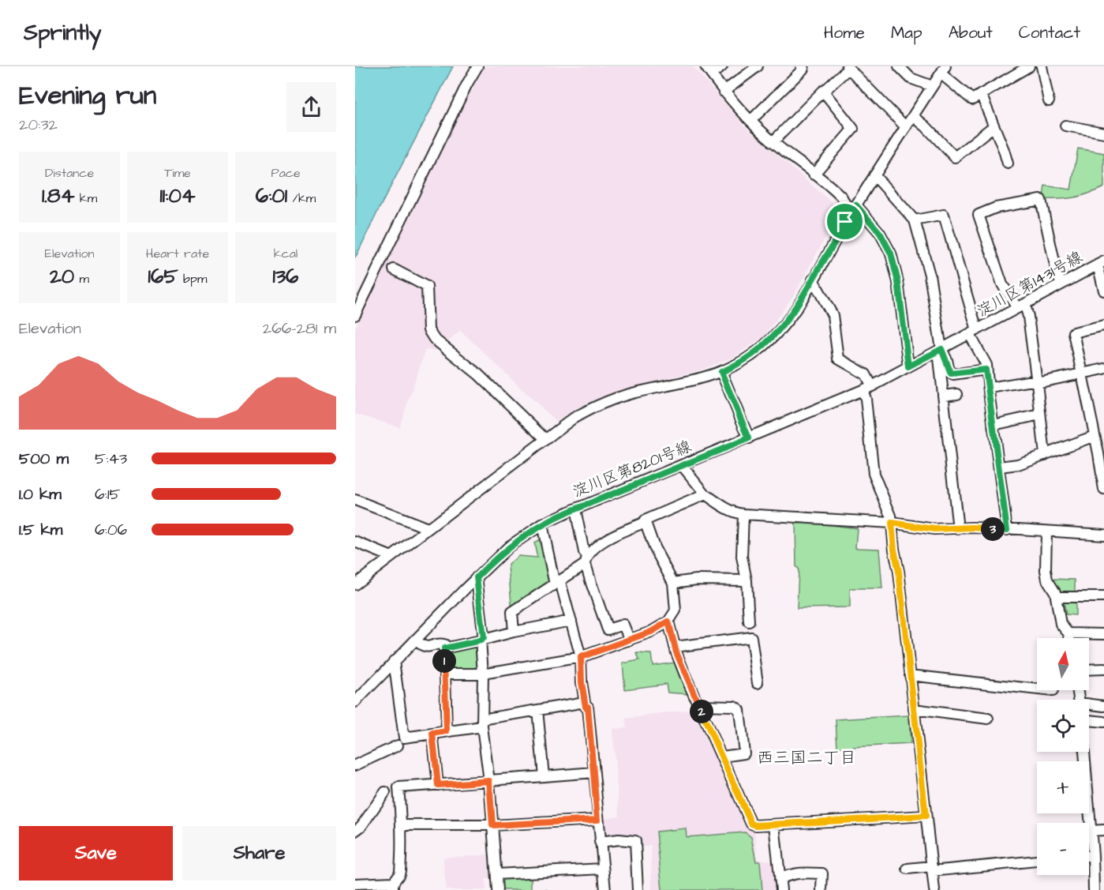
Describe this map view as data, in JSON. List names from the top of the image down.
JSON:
{
  "streets": {
    "street": ["淀川区第1431号線", "淀川区第8201号線"]
  },
  "crossings": [
    ["淀川区第1431号線", "淀川区第8201号線"]
  ],
  "districts": ["西三国二丁目"],
  "north": "top",
  "page": {
    "header": "Sprintly",
    "nav": [
      "Home",
      "Map",
      "About",
      "Contact"
    ],
    "heading": ["Evening run", "20:32"],
    "stats": [
      ["Distance", "1.84 km"],
      ["Time", "11:04"],
      ["Pace", "6:01 /km"],
      ["Elevation", "20 m"],
      ["Heart rate", "165 bpm"],
      ["kcal", "136"]
    ],
    "chart": ["Elevation", "266–281 m"],
    "list": [
      {
        "name": "500 m",
        "note": "5:43"
      },
      {
        "name": "1.0 km",
        "note": "6:15"
      },
      {
        "name": "1.5 km",
        "note": "6:06"
      }
    ],
    "pins": ["3", "1", "2"],
    "map_buttons": ["+", "−"],
    "buttons": ["Save", "Share"]
  }
}
